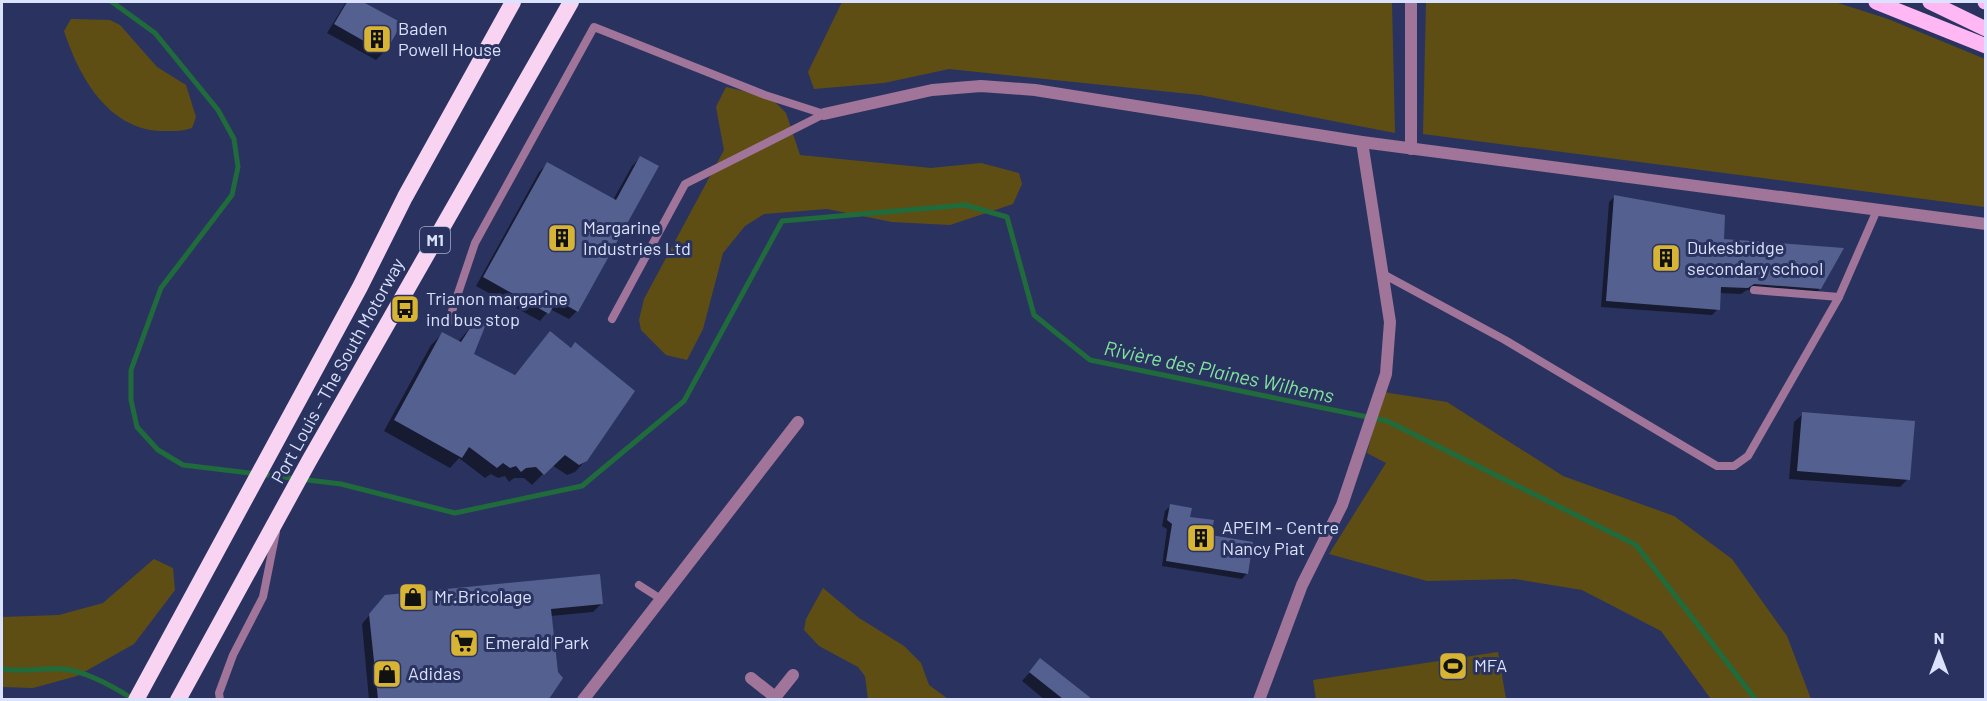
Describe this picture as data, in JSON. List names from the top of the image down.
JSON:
{
  "streets": {
    "highway": ["M1", "Port Louis – The South Motorway"]
  },
  "water": ["Rivière des Plaines Wilhems"],
  "places": {
    "building": [
      "Baden Powell House",
      "Margarine Industries Ltd",
      "Dukesbridge secondary school",
      "APEIM - Centre Nancy Piat"
    ],
    "bus stop": ["Trianon margarine ind bus stop"],
    "shop": ["Mr.Bricolage", "Adidas"],
    "supermarket": ["Emerald Park"],
    "sports": ["MFA"]
  },
  "north": "top"
}
